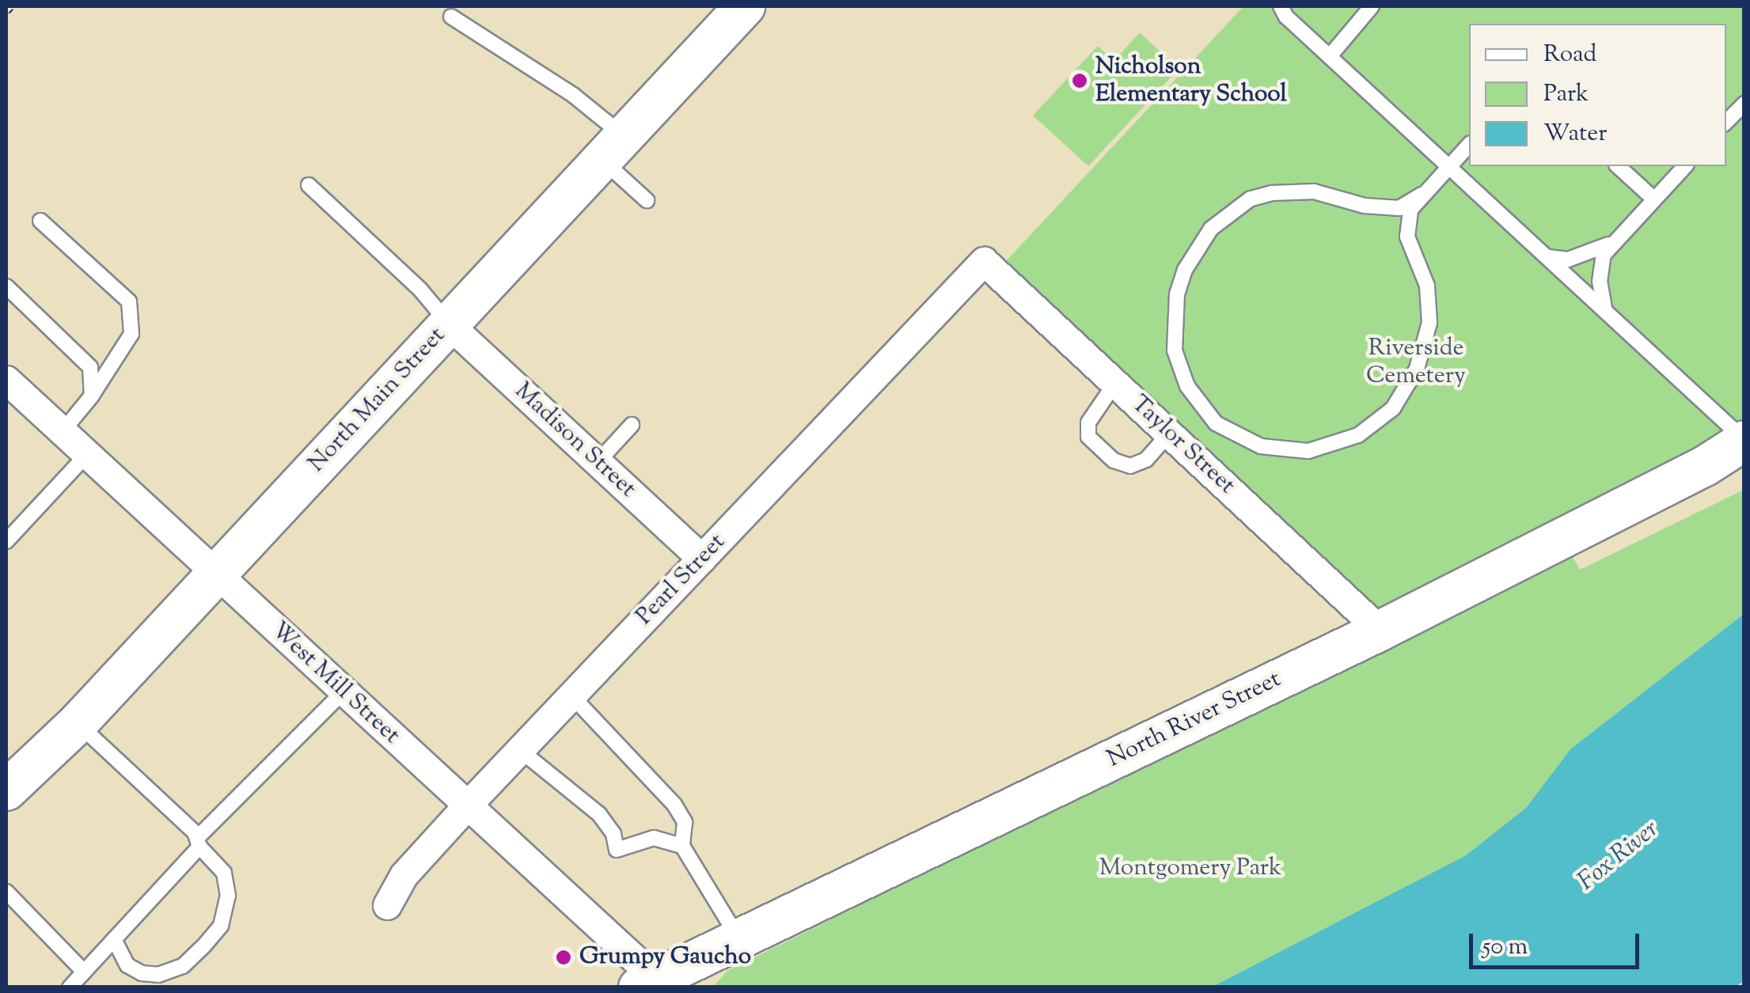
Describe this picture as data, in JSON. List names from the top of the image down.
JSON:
{
  "streets": {
    "street": [
      "North Main Street",
      "Madison Street",
      "Taylor Street",
      "Pearl Street",
      "West Mill Street",
      "North River Street"
    ]
  },
  "crossings": [
    ["North Main Street", "Madison Street"],
    ["North Main Street", "West Mill Street"],
    ["Madison Street", "Pearl Street"],
    ["Taylor Street", "Pearl Street"],
    ["Taylor Street", "North River Street"],
    ["Pearl Street", "West Mill Street"],
    ["West Mill Street", "North River Street"]
  ],
  "water": ["Fox River"],
  "parks": ["Riverside Cemetery", "Montgomery Park"],
  "places": ["Nicholson Elementary School", "Grumpy Gaucho"],
  "legend": ["Road", "Park", "Water"],
  "scale_bar": "50 m"
}
